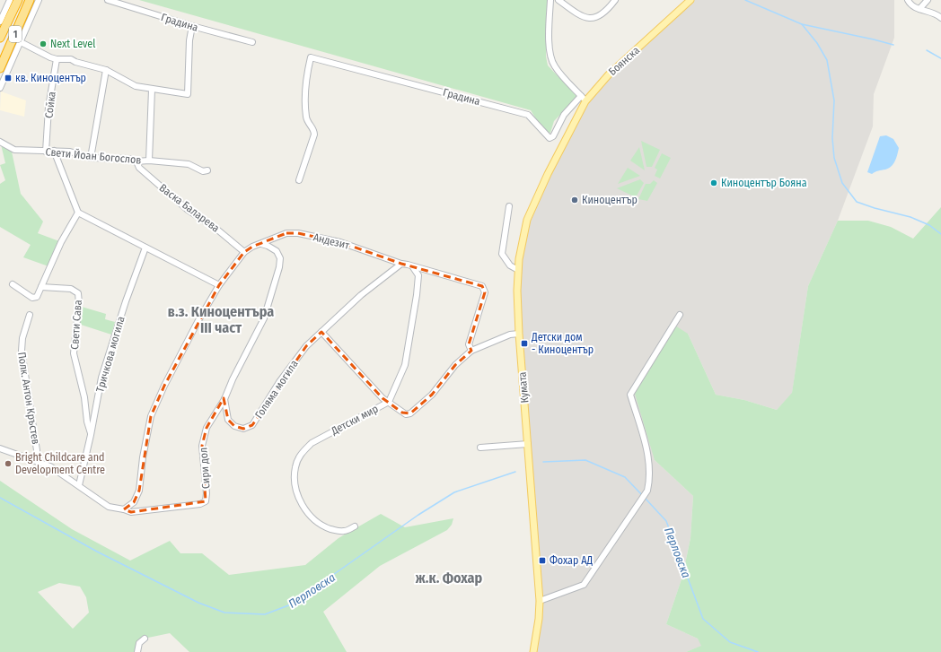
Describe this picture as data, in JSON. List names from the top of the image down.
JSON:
{
  "streets": {
    "highway": ["1"],
    "main road": ["Боянска", "Кумата"],
    "street": [
      "Градина",
      "Сойка",
      "Свети Йоан Богослов",
      "Васка Баларева",
      "Андезит",
      "Свети Сава",
      "Тричкова могила",
      "Голяма могила",
      "Полк. Антон Кръстев",
      "Детски мир",
      "Сири дол"
    ]
  },
  "crossings": [
    ["Градина", "Боянска"],
    ["Боянска", "Кумата"],
    ["Сойка", "Свети Йоан Богослов"],
    ["Свети Йоан Богослов", "Васка Баларева"],
    ["Андезит", "Голяма могила"],
    ["Свети Сава", "Тричкова могила"],
    ["Кумата", "Детски мир"],
    ["Голяма могила", "Сири дол"]
  ],
  "districts": ["в.з. Киноцентъра ІІІ част", "ж.к. Фохар"],
  "water": ["Перловска"],
  "places": {
    "other": [
      "Next Level",
      "Киноцентър Бояна",
      "Киноцентър",
      "Bright Childcare and Development Centre"
    ],
    "transit": ["кв. Киноцентър", "Детски дом - Киноцентър", "Фохар АД"]
  }
}
